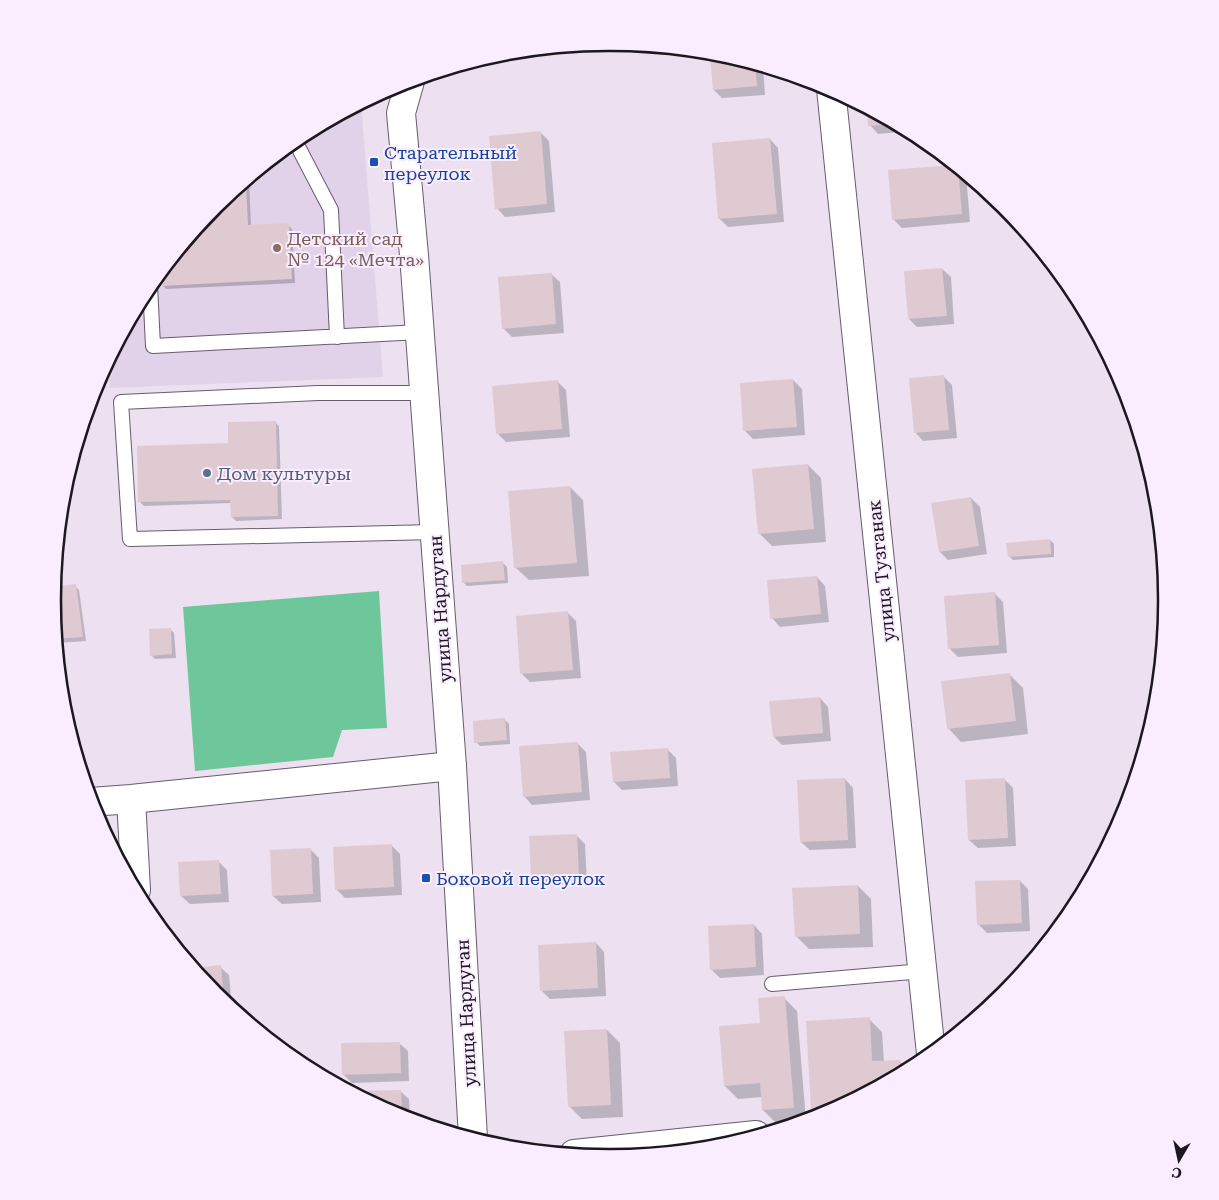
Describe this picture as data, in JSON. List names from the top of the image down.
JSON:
{
  "streets": {
    "street": ["улица Тузганак", "улица Нардуган"]
  },
  "places": {
    "transit": ["Старательный переулок", "Боковой переулок"],
    "other": ["Детский сад № 124 «Мечта»", "Дом культуры"]
  },
  "north": "bottom"
}
